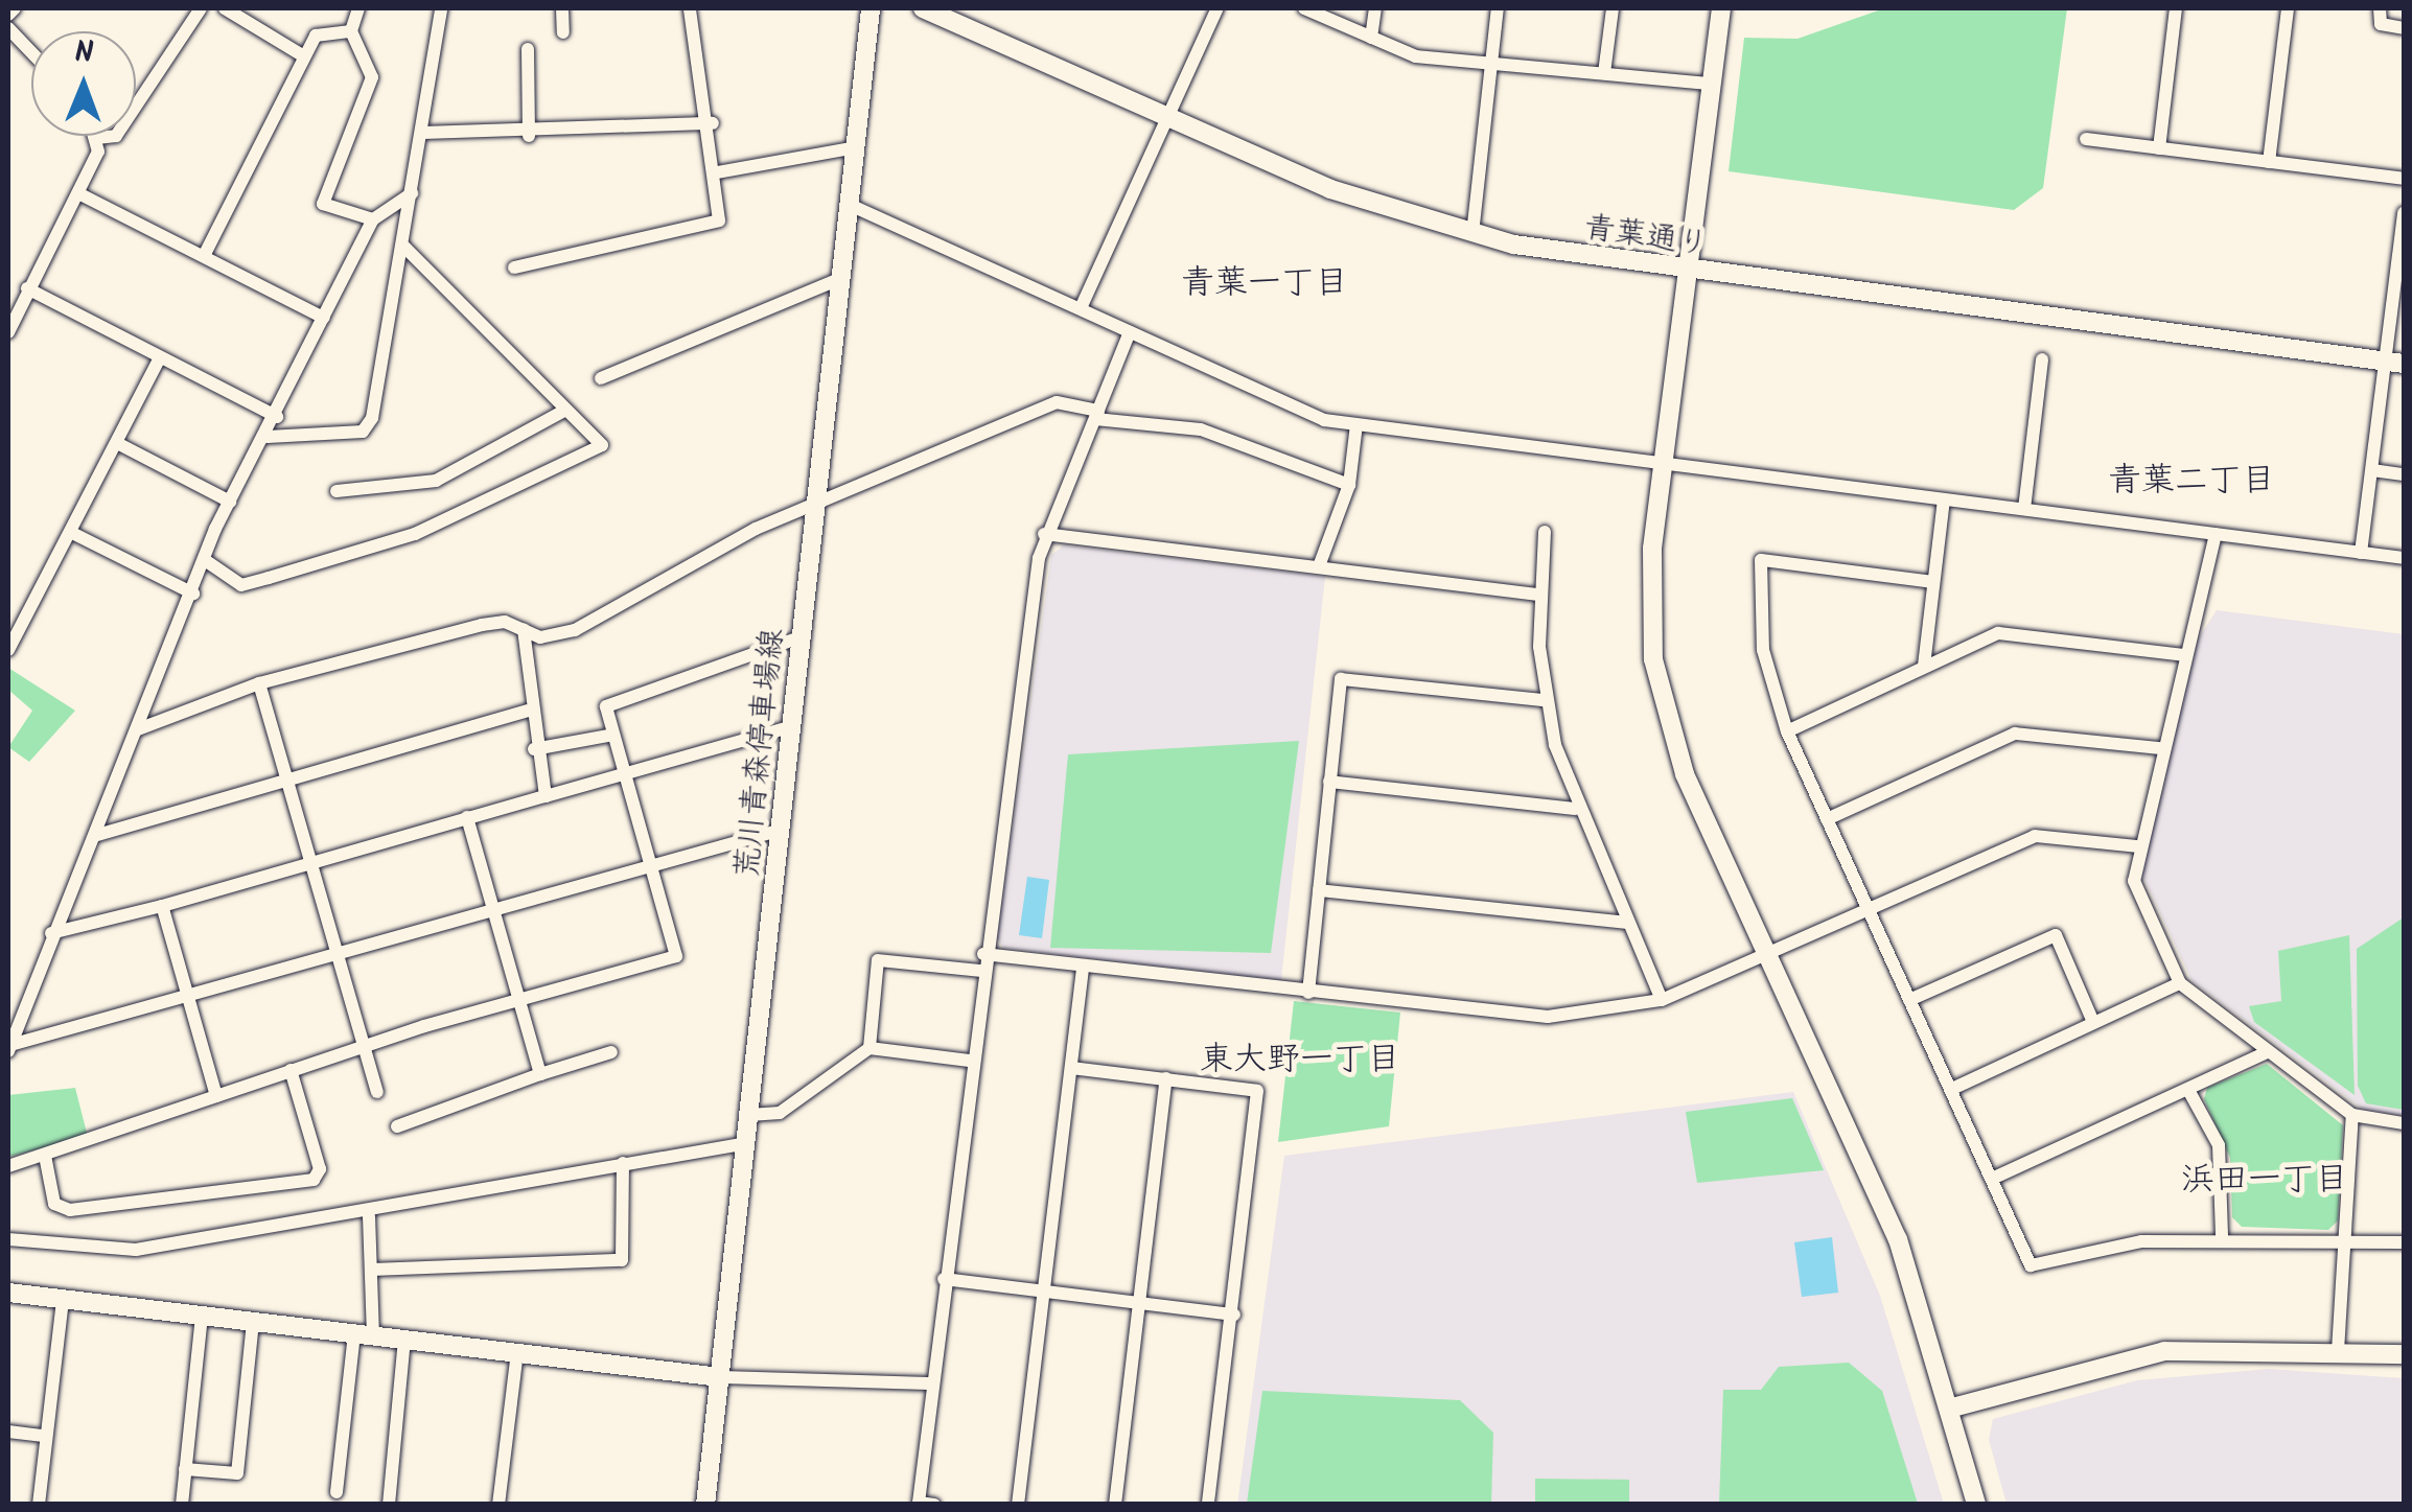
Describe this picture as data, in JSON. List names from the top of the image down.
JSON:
{
  "streets": {
    "street": ["青葉通り", "荒川青森停車場線"]
  },
  "districts": [
    "青葉一丁目",
    "青葉二丁目",
    "東大野一丁目",
    "浜田一丁目"
  ],
  "north": "top"
}
